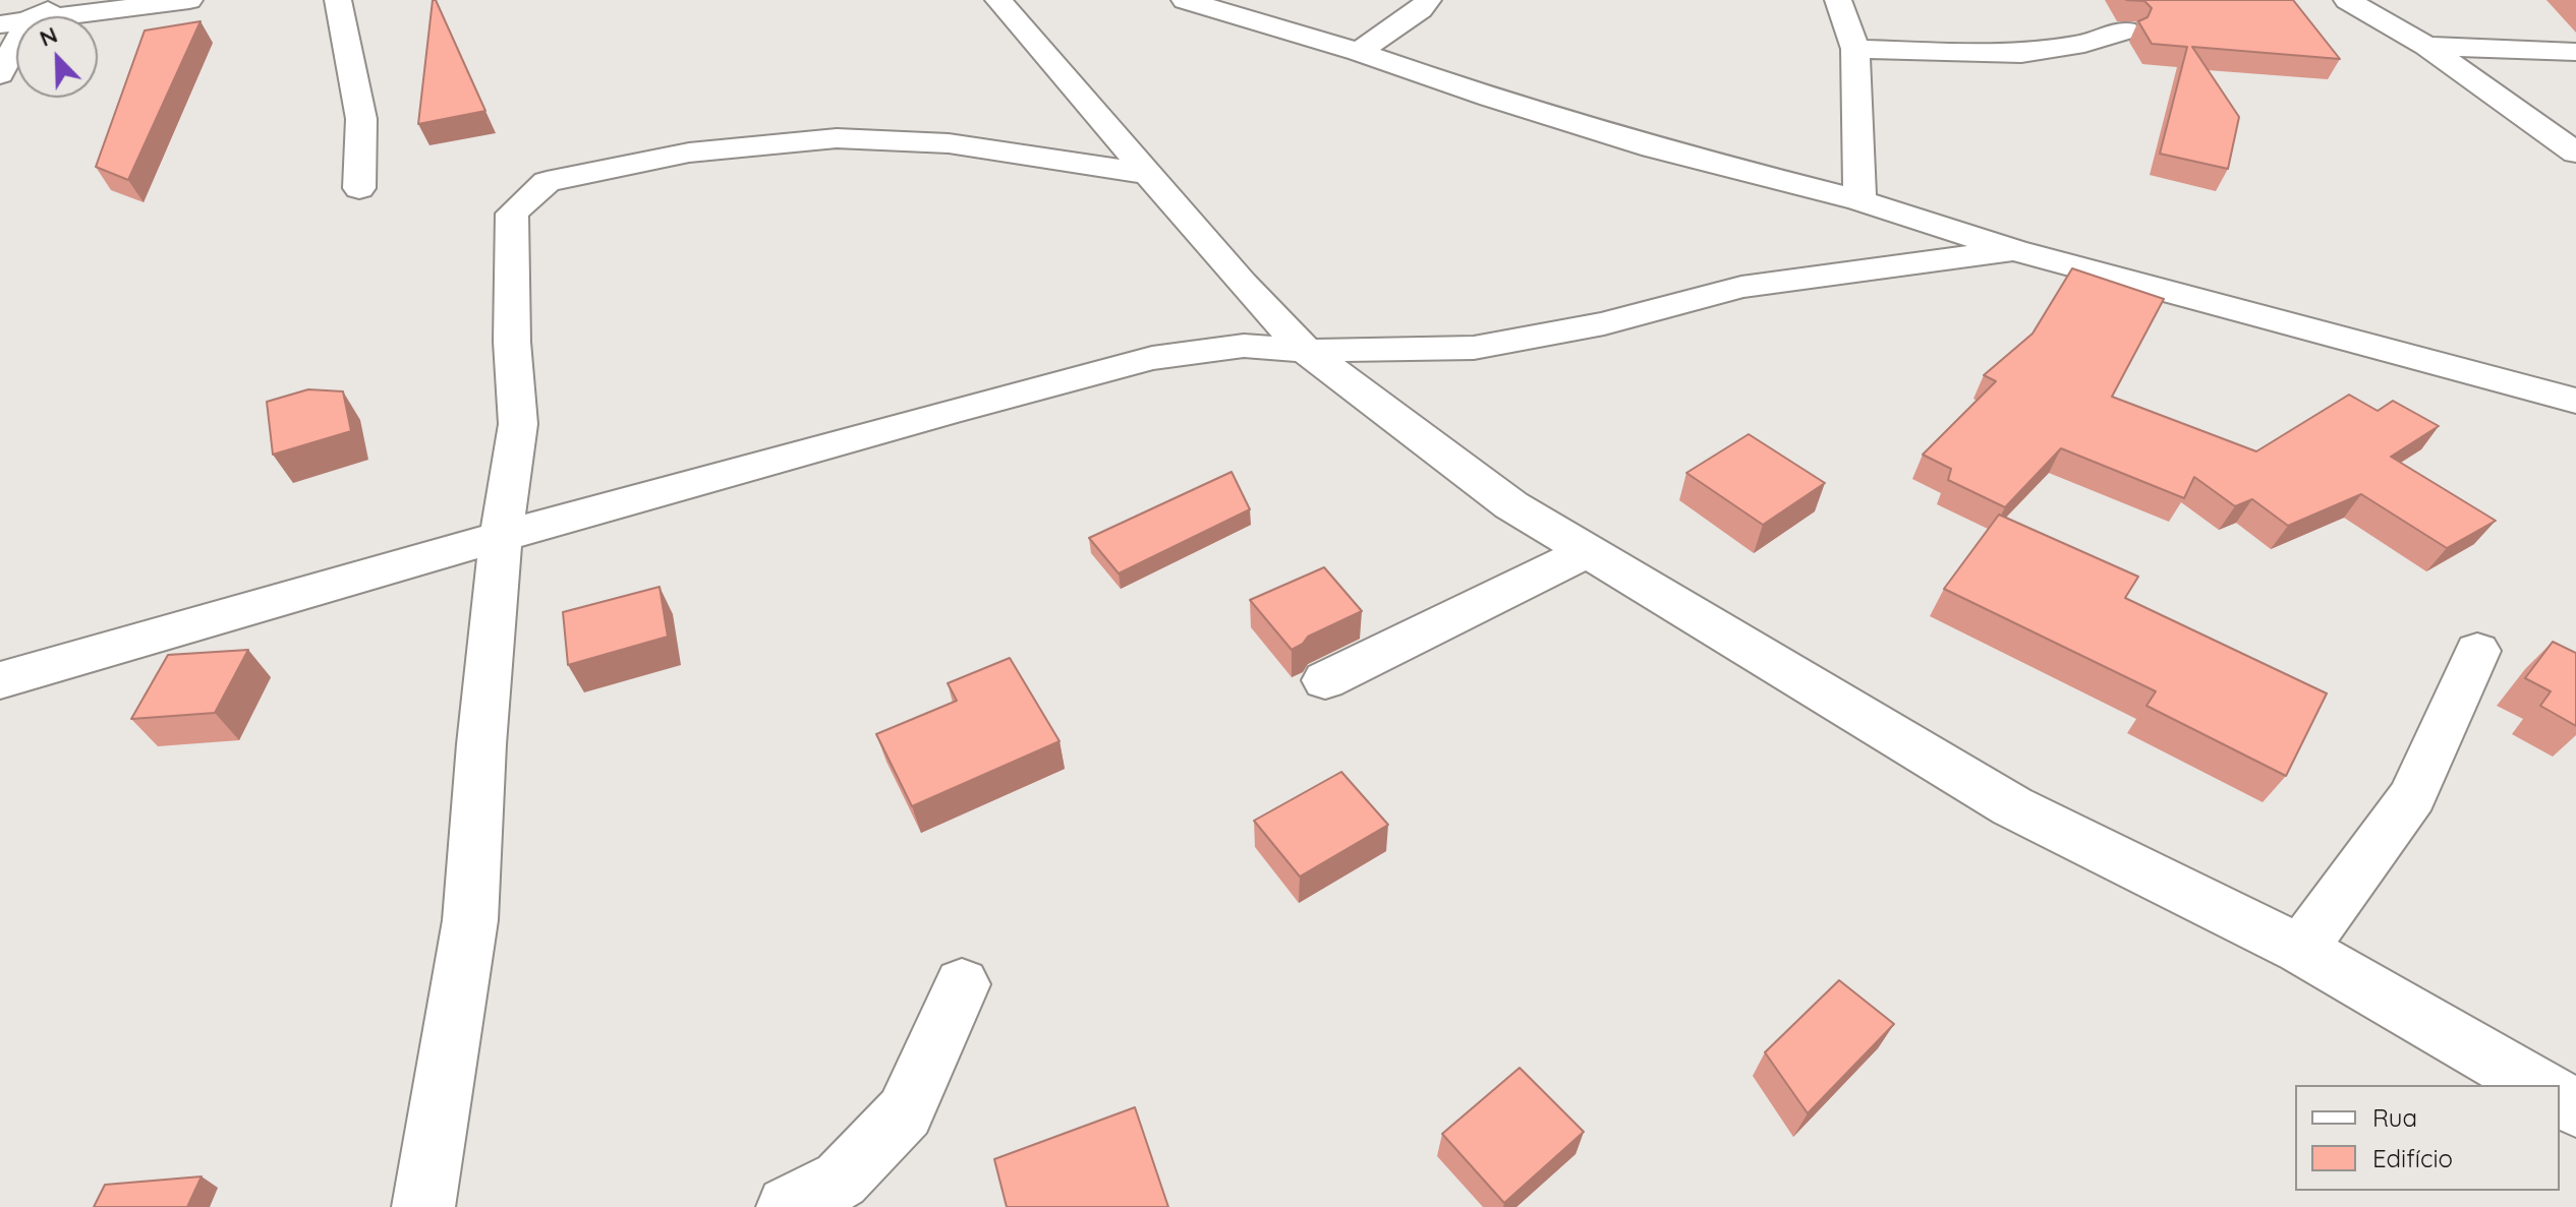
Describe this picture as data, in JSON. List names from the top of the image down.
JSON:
{
  "legend": ["Rua", "Edifício"],
  "north": "top left"
}
